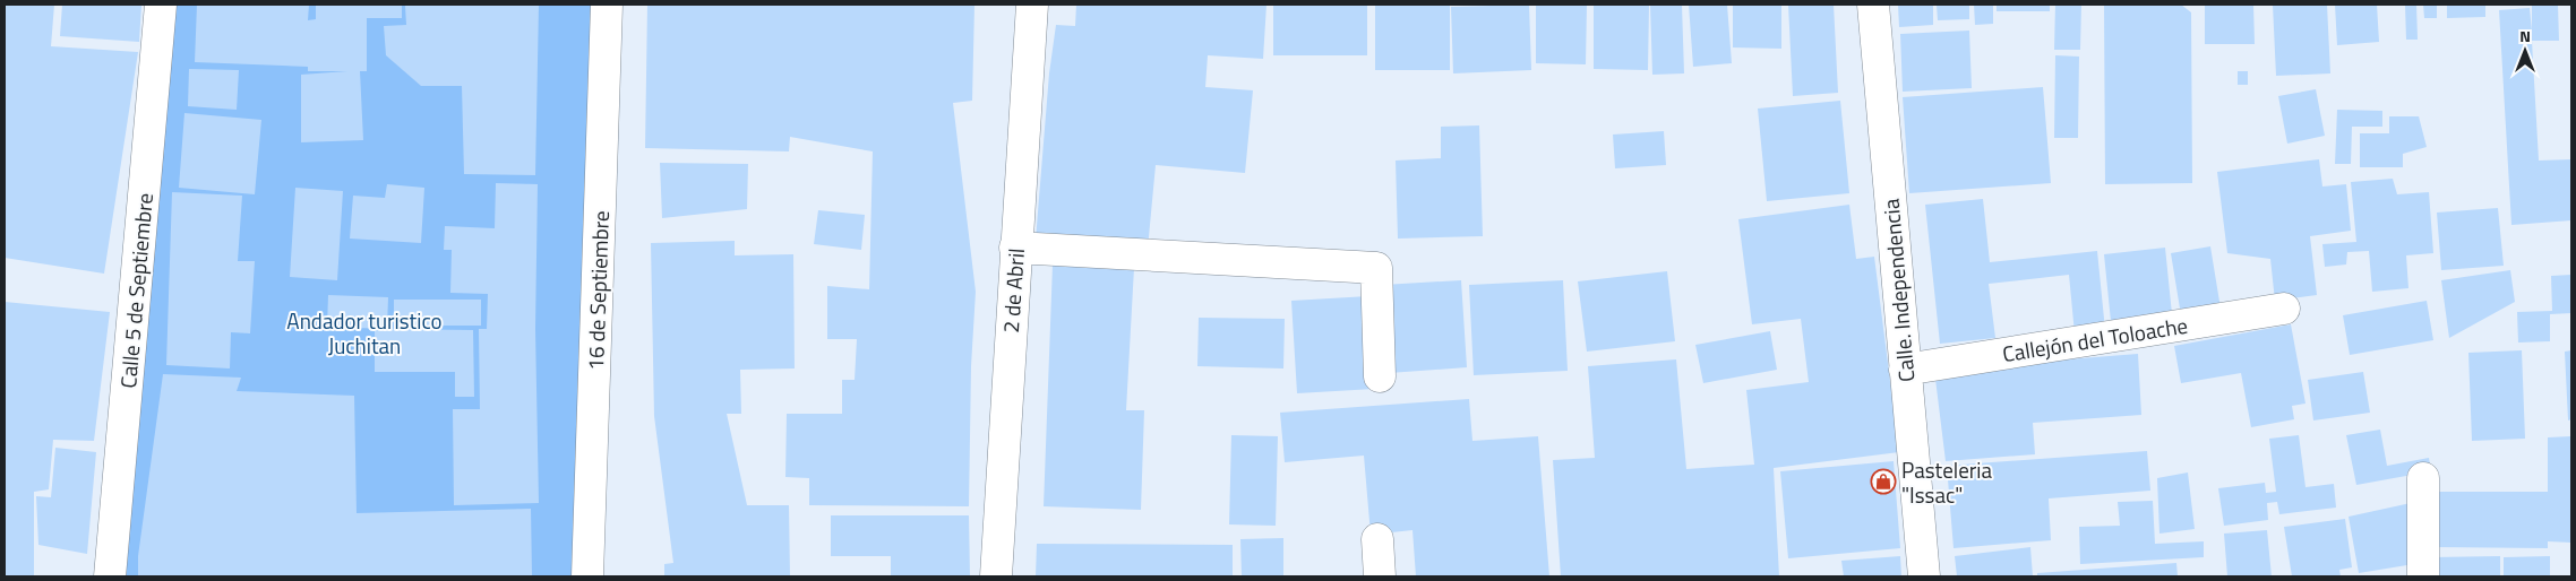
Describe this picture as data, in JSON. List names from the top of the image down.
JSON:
{
  "streets": {
    "street": [
      "Calle 5 de Septiembre",
      "16 de Septiembre",
      "2 de Abril",
      "Calle. Independencia",
      "Callejón del Toloache"
    ]
  },
  "crossings": [
    ["Calle. Independencia", "Callejón del Toloache"]
  ],
  "parks": ["Andador turistico Juchitan"],
  "places": {
    "shop": ["Pasteleria \"Issac\""]
  },
  "north": "top"
}
